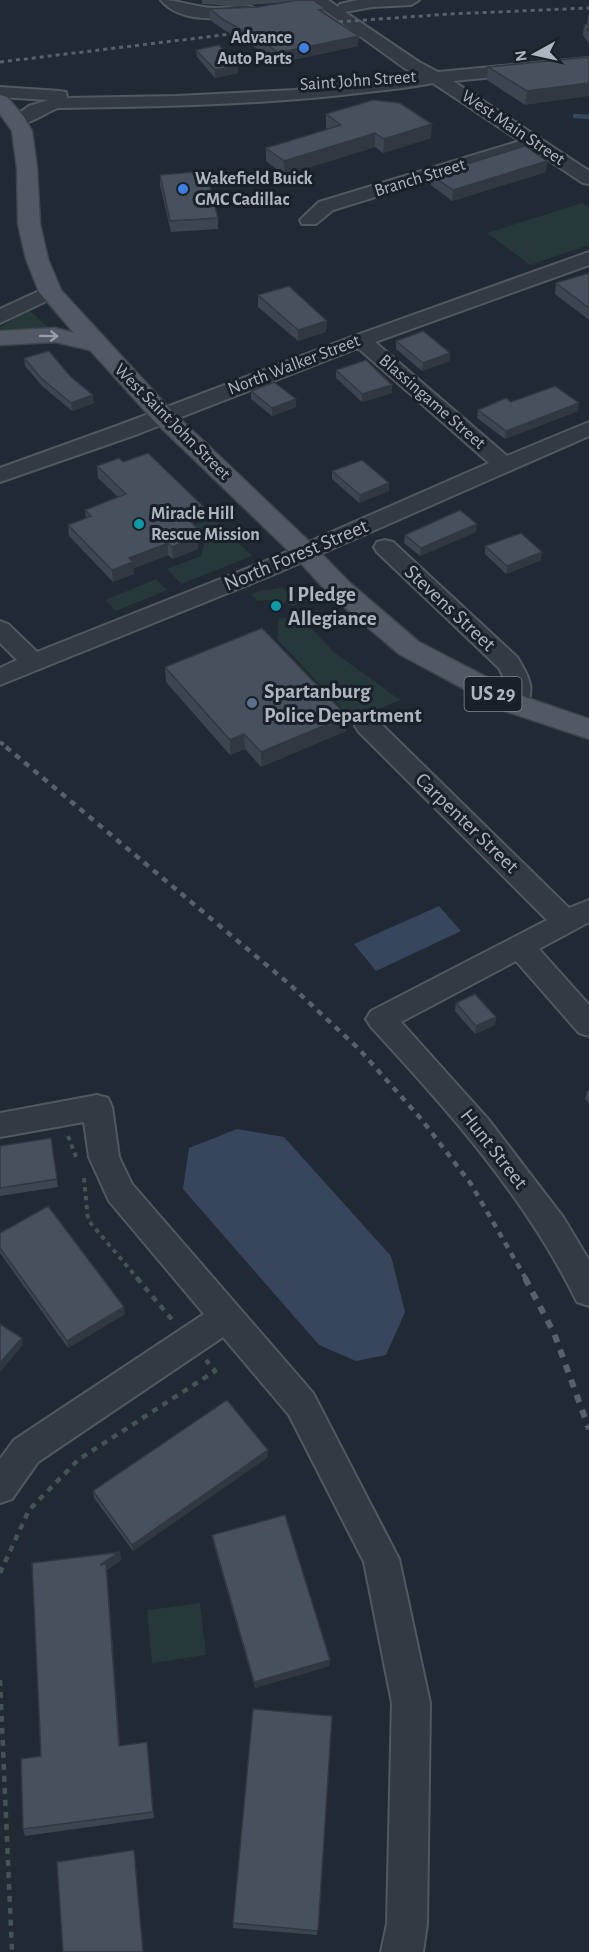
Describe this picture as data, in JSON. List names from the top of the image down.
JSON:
{
  "streets": {
    "main road": ["West Saint John Street", "US 29"],
    "street": [
      "Saint John Street",
      "West Main Street",
      "Branch Street",
      "North Walker Street",
      "Blassingame Street",
      "North Forest Street",
      "Stevens Street",
      "Carpenter Street",
      "Hunt Street"
    ]
  },
  "crossings": [
    ["Saint John Street", "West Main Street"],
    ["Saint John Street", "West Saint John Street"],
    ["West Main Street", "Branch Street"],
    ["North Walker Street", "Blassingame Street"],
    ["North Walker Street", "West Saint John Street"],
    ["Blassingame Street", "North Forest Street"],
    ["West Saint John Street", "North Forest Street"],
    ["West Saint John Street", "Stevens Street"]
  ],
  "places": [
    "Advance Auto Parts",
    "Wakefield Buick GMC Cadillac",
    "Miracle Hill Rescue Mission",
    "I Pledge Allegiance",
    "Spartanburg Police Department"
  ],
  "north": "left"
}
